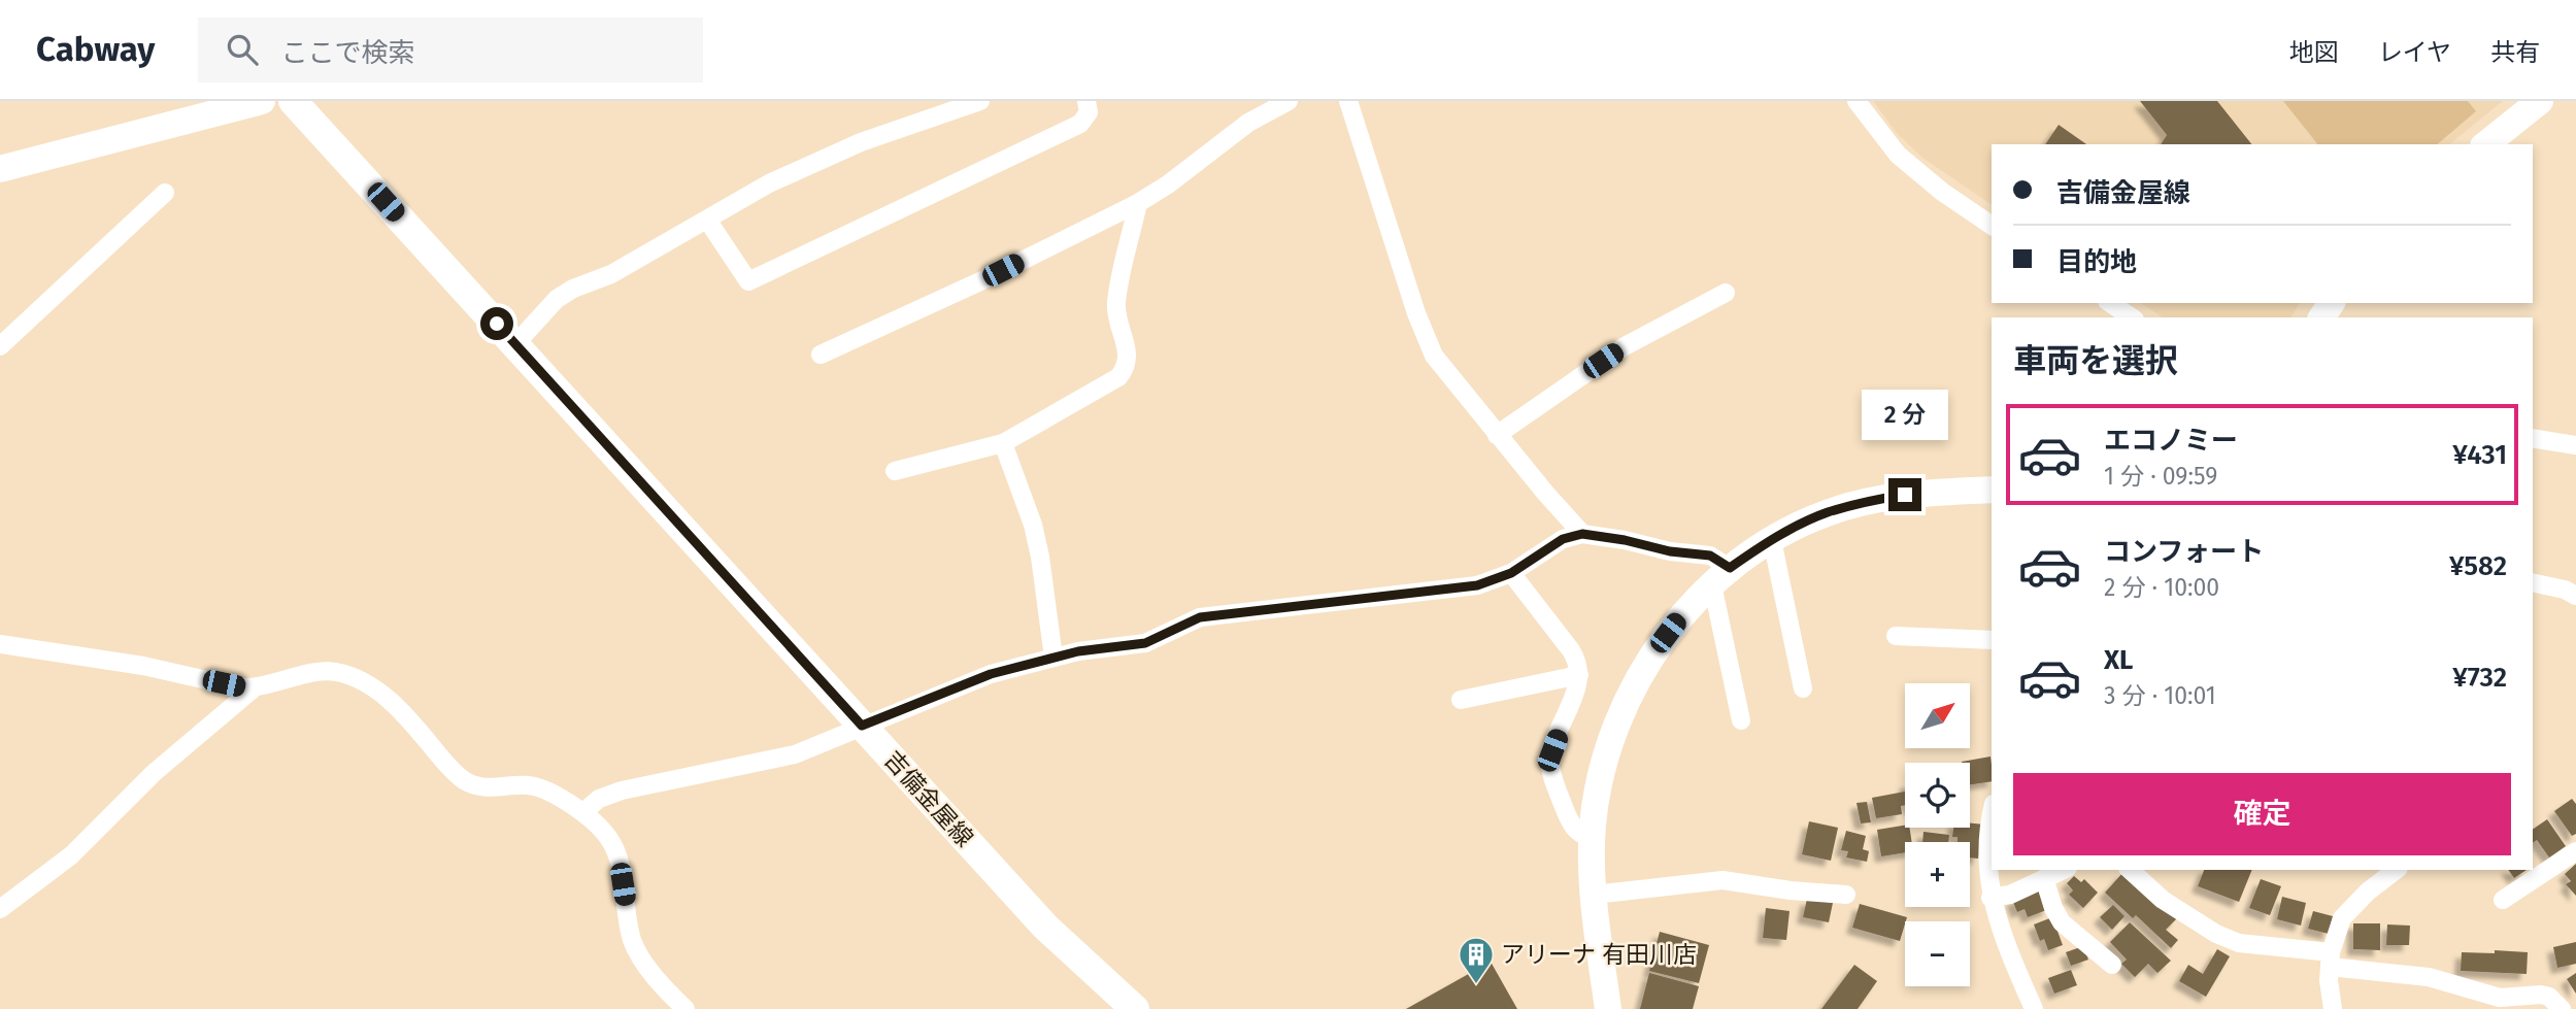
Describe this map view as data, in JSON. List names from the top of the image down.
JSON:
{
  "streets": {
    "main road": ["吉備金屋線"]
  },
  "places": {
    "building": ["アリーナ 有田川店"]
  },
  "north": "top right",
  "page": {
    "header": "Cabway",
    "search": "ここで検索",
    "nav": ["地図", "レイヤ", "共有"],
    "banner": ["吉備金屋線", "目的地"],
    "heading": "車両を選択",
    "bubble": "2 分",
    "list": [
      {
        "name": "エコノミー",
        "note": "1 分 · 09:59",
        "value": "¥431"
      },
      {
        "name": "コンフォート",
        "note": "2 分 · 10:00",
        "value": "¥582"
      },
      {
        "name": "XL",
        "note": "3 分 · 10:01",
        "value": "¥732"
      }
    ],
    "map_buttons": ["+", "−"],
    "buttons": "確定"
  }
}
